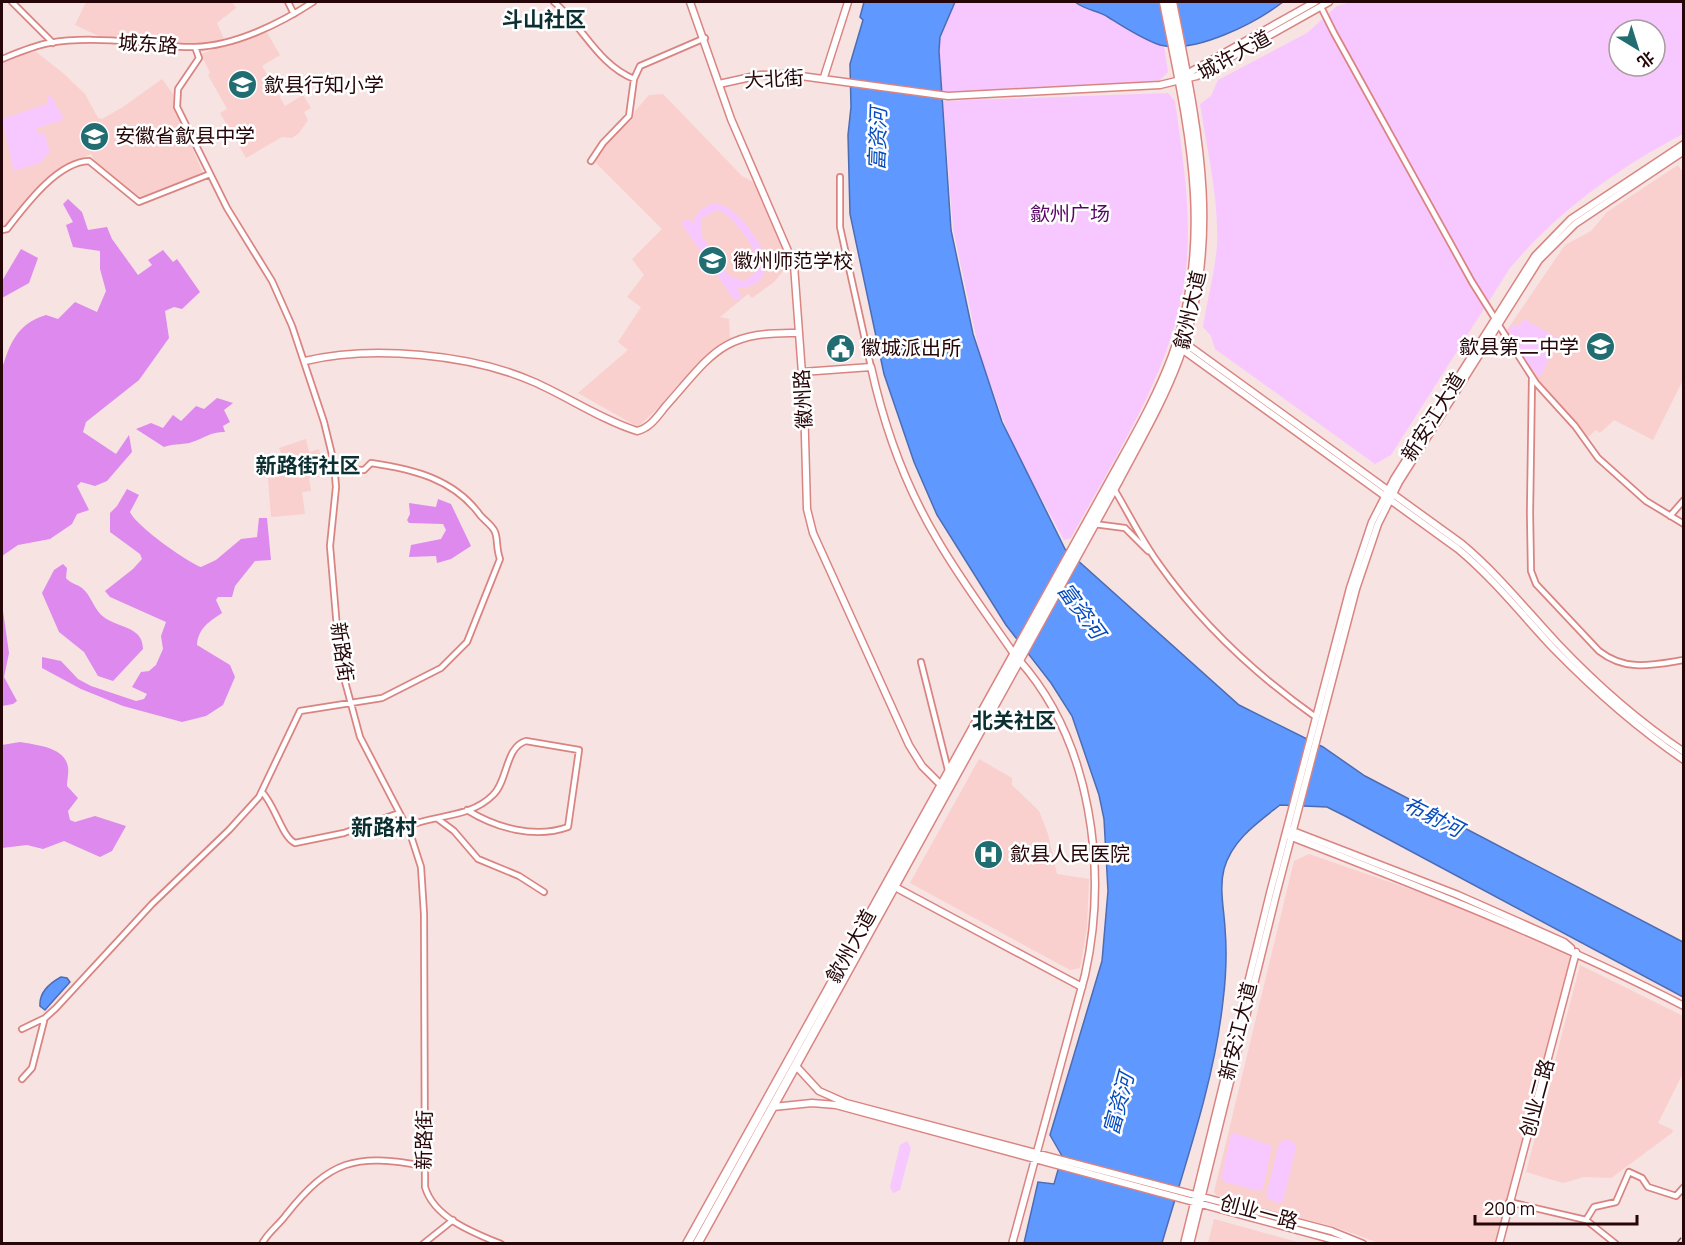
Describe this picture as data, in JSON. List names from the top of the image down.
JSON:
{
  "streets": {
    "highway": ["歙州大道"],
    "street": [
      "城东路",
      "城许大道",
      "大北街",
      "徽州路",
      "新安江大道",
      "新路街",
      "创业二路",
      "创业一路"
    ]
  },
  "crossings": [
    ["城东路", "新路街"],
    ["城许大道", "大北街"],
    ["城许大道", "歙州大道"],
    ["大北街", "歙州大道"],
    ["大北街", "徽州路"],
    ["歙州大道", "徽州路"],
    ["新安江大道", "创业一路"]
  ],
  "districts": [
    "斗山社区",
    "新路街社区",
    "北关社区",
    "新路村"
  ],
  "water": ["富资河", "布射河"],
  "parks": ["歙州广场"],
  "places": {
    "school or university": [
      "歙县行知小学",
      "安徽省歙县中学",
      "徽州师范学校",
      "歙县第二中学"
    ],
    "public building": ["徽城派出所"],
    "hospital": ["歙县人民医院"]
  },
  "scale_bar": "200 m",
  "north": "bottom right"
}
